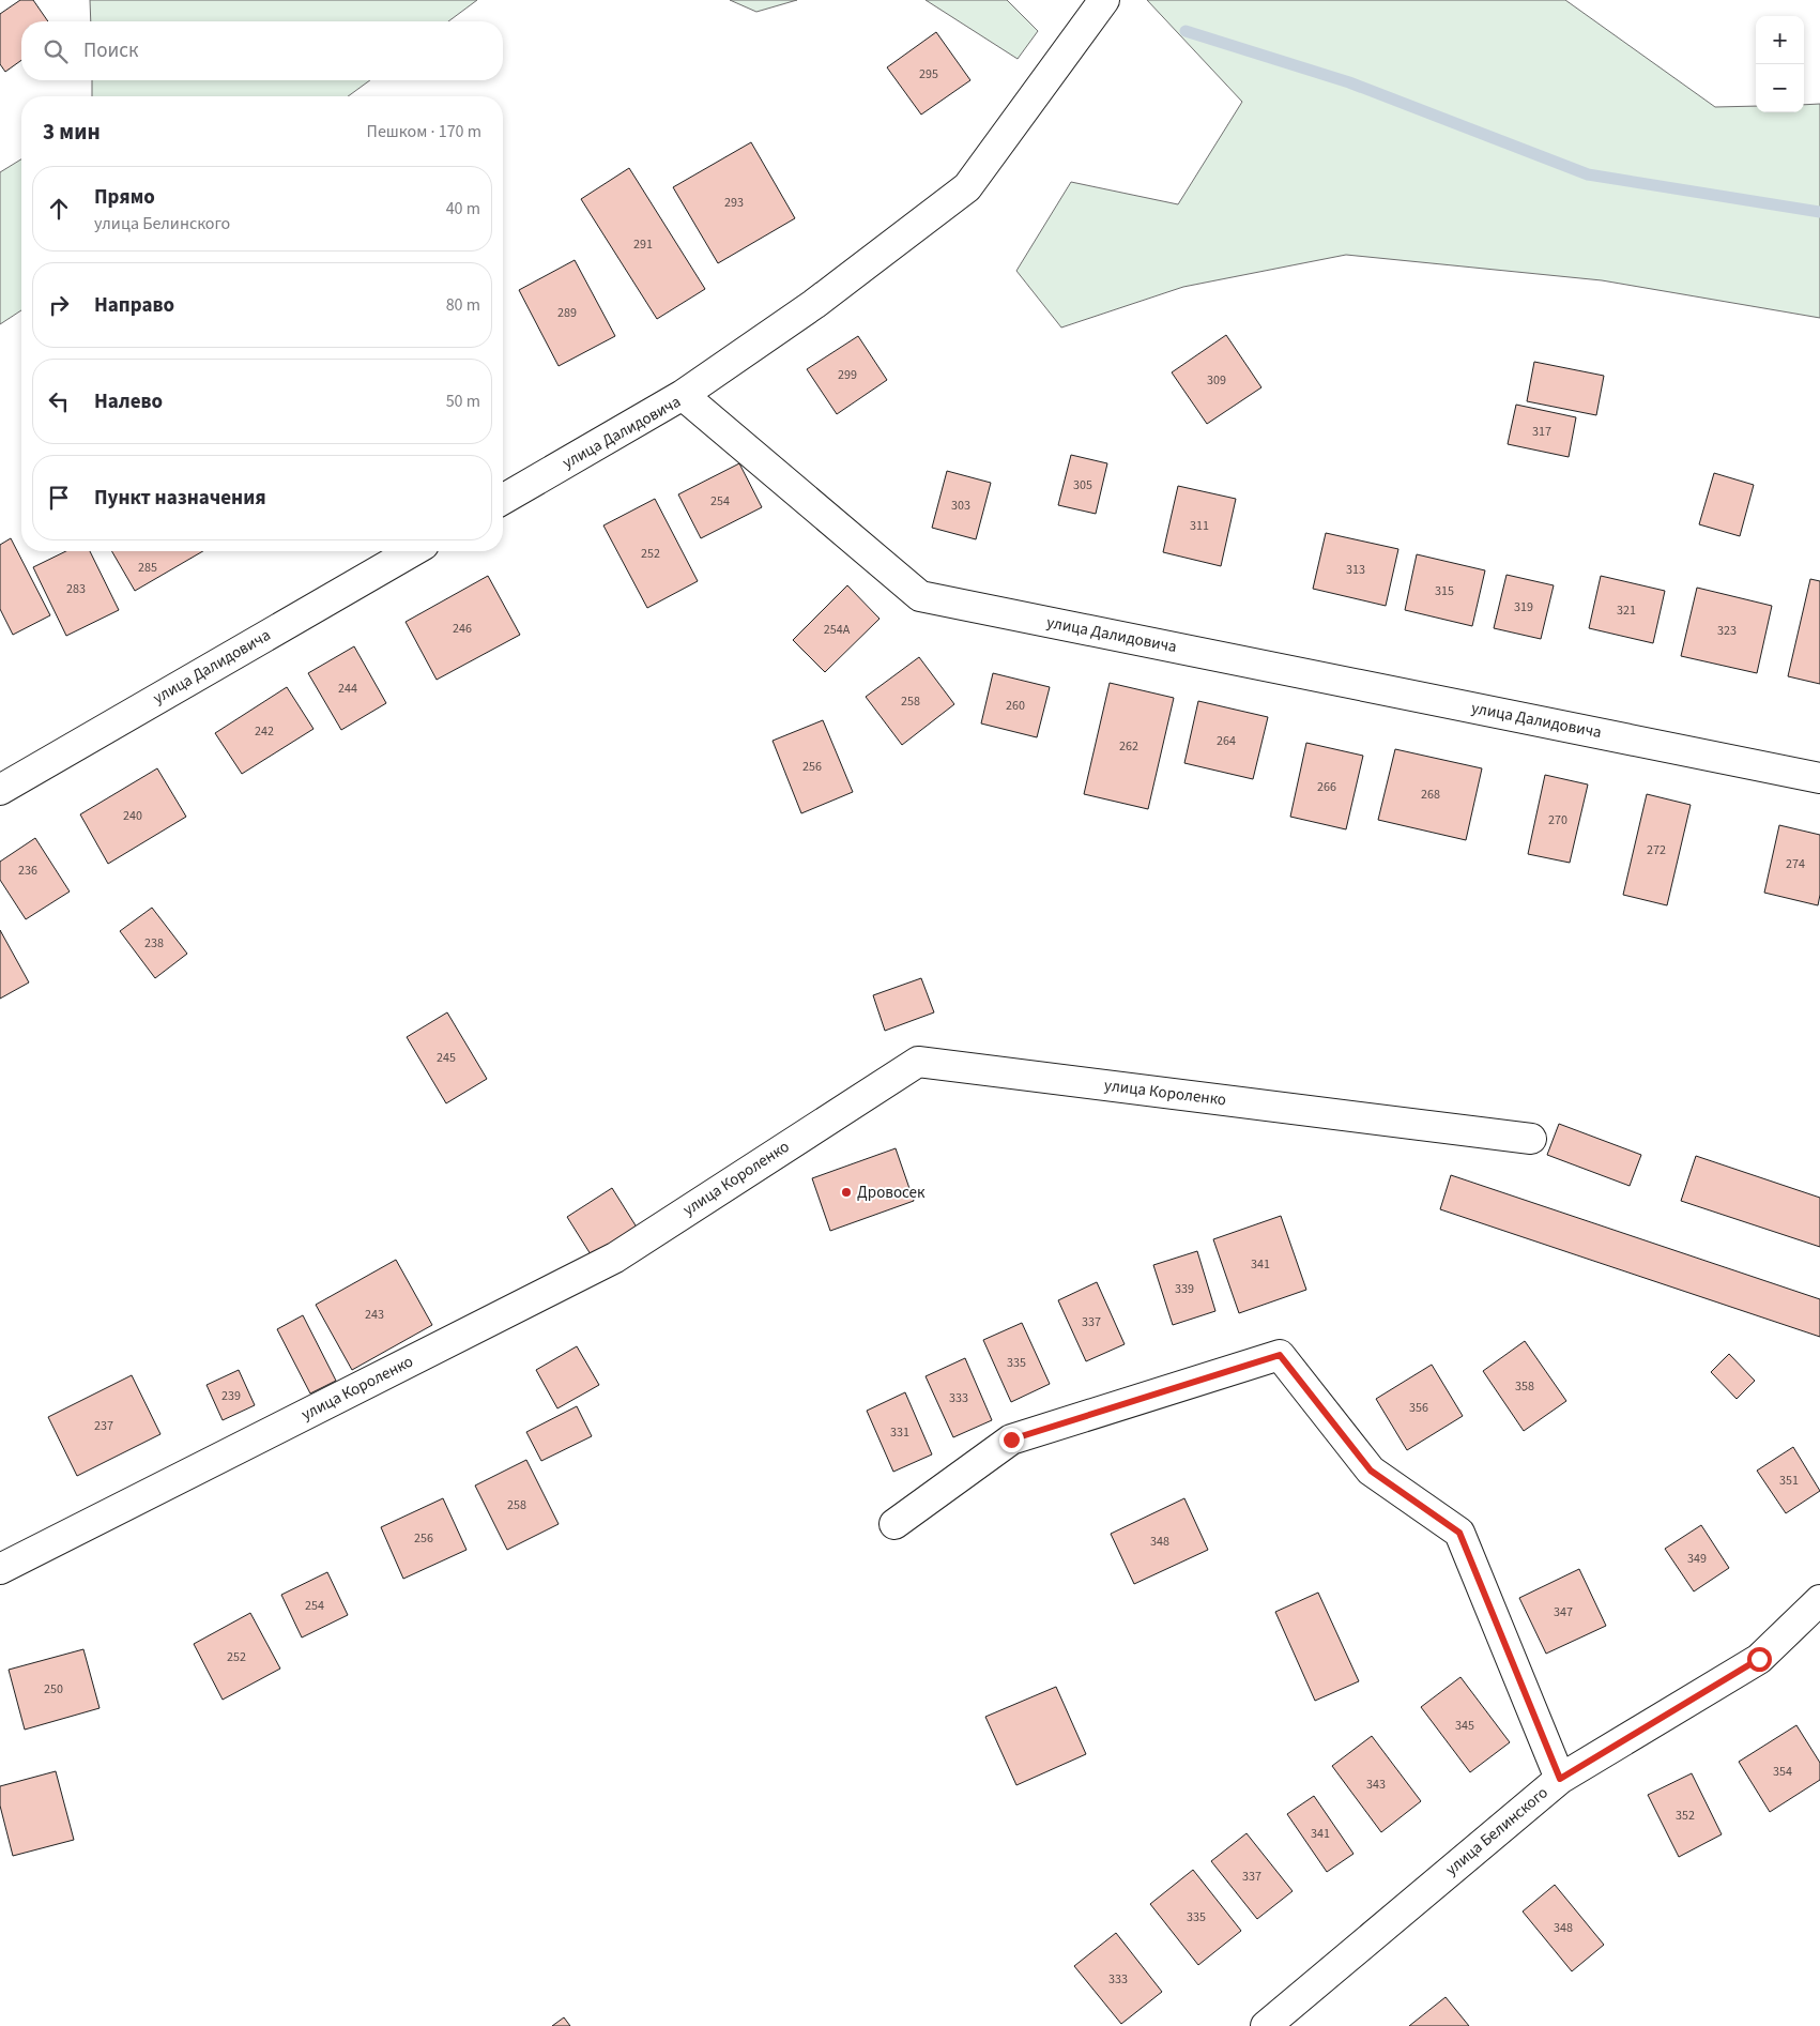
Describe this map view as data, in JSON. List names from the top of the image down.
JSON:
{
  "streets": {
    "street": ["улица Далидовича", "улица Короленко", "улица Белинского"]
  },
  "places": ["Дровосек"],
  "house_numbers": [
    "295",
    "293",
    "291",
    "289",
    "299",
    "309",
    "317",
    "305",
    "254",
    "303",
    "311",
    "252",
    "285",
    "313",
    "283",
    "315",
    "319",
    "321",
    "246",
    "254А",
    "323",
    "244",
    "258",
    "260",
    "242",
    "264",
    "262",
    "256",
    "266",
    "268",
    "240",
    "270",
    "272",
    "274",
    "236",
    "238",
    "245",
    "341",
    "339",
    "243",
    "337",
    "335",
    "358",
    "239",
    "333",
    "356",
    "237",
    "331",
    "351",
    "258",
    "256",
    "348",
    "349",
    "254",
    "347",
    "252",
    "250",
    "345",
    "354",
    "343",
    "352",
    "341",
    "337",
    "335",
    "348",
    "333"
  ],
  "page": {
    "map_buttons": ["+", "−"],
    "search": "Поиск",
    "heading": ["3 мин", "Пешком · 170 m"],
    "list": [
      ["Прямо", "улица Белинского", "40 m"],
      ["Направо", "80 m"],
      ["Налево", "50 m"],
      "Пункт назначения"
    ]
  }
}
